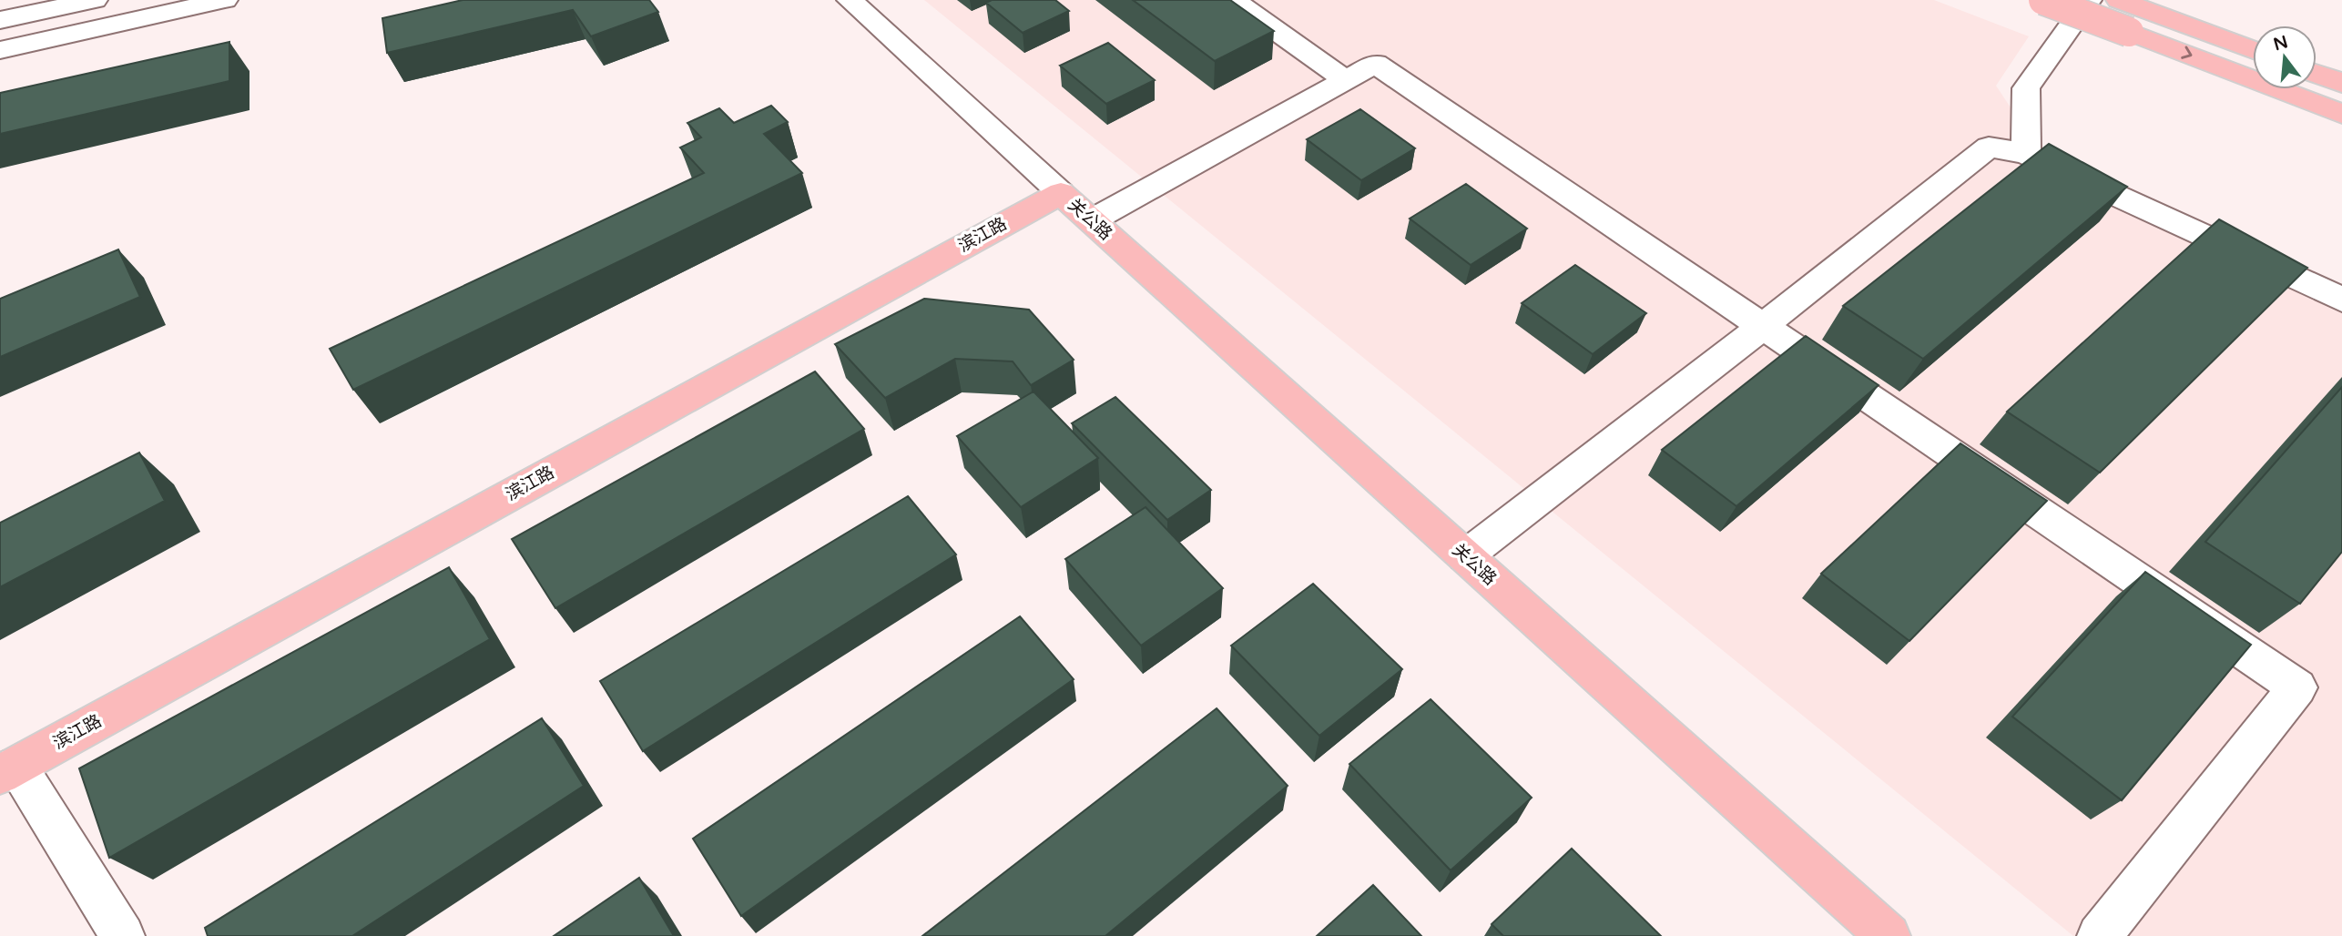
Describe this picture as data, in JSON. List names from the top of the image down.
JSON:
{
  "streets": {
    "main road": ["关公路", "滨江路"]
  },
  "crossings": [
    ["关公路", "滨江路"]
  ],
  "north": "top"
}
